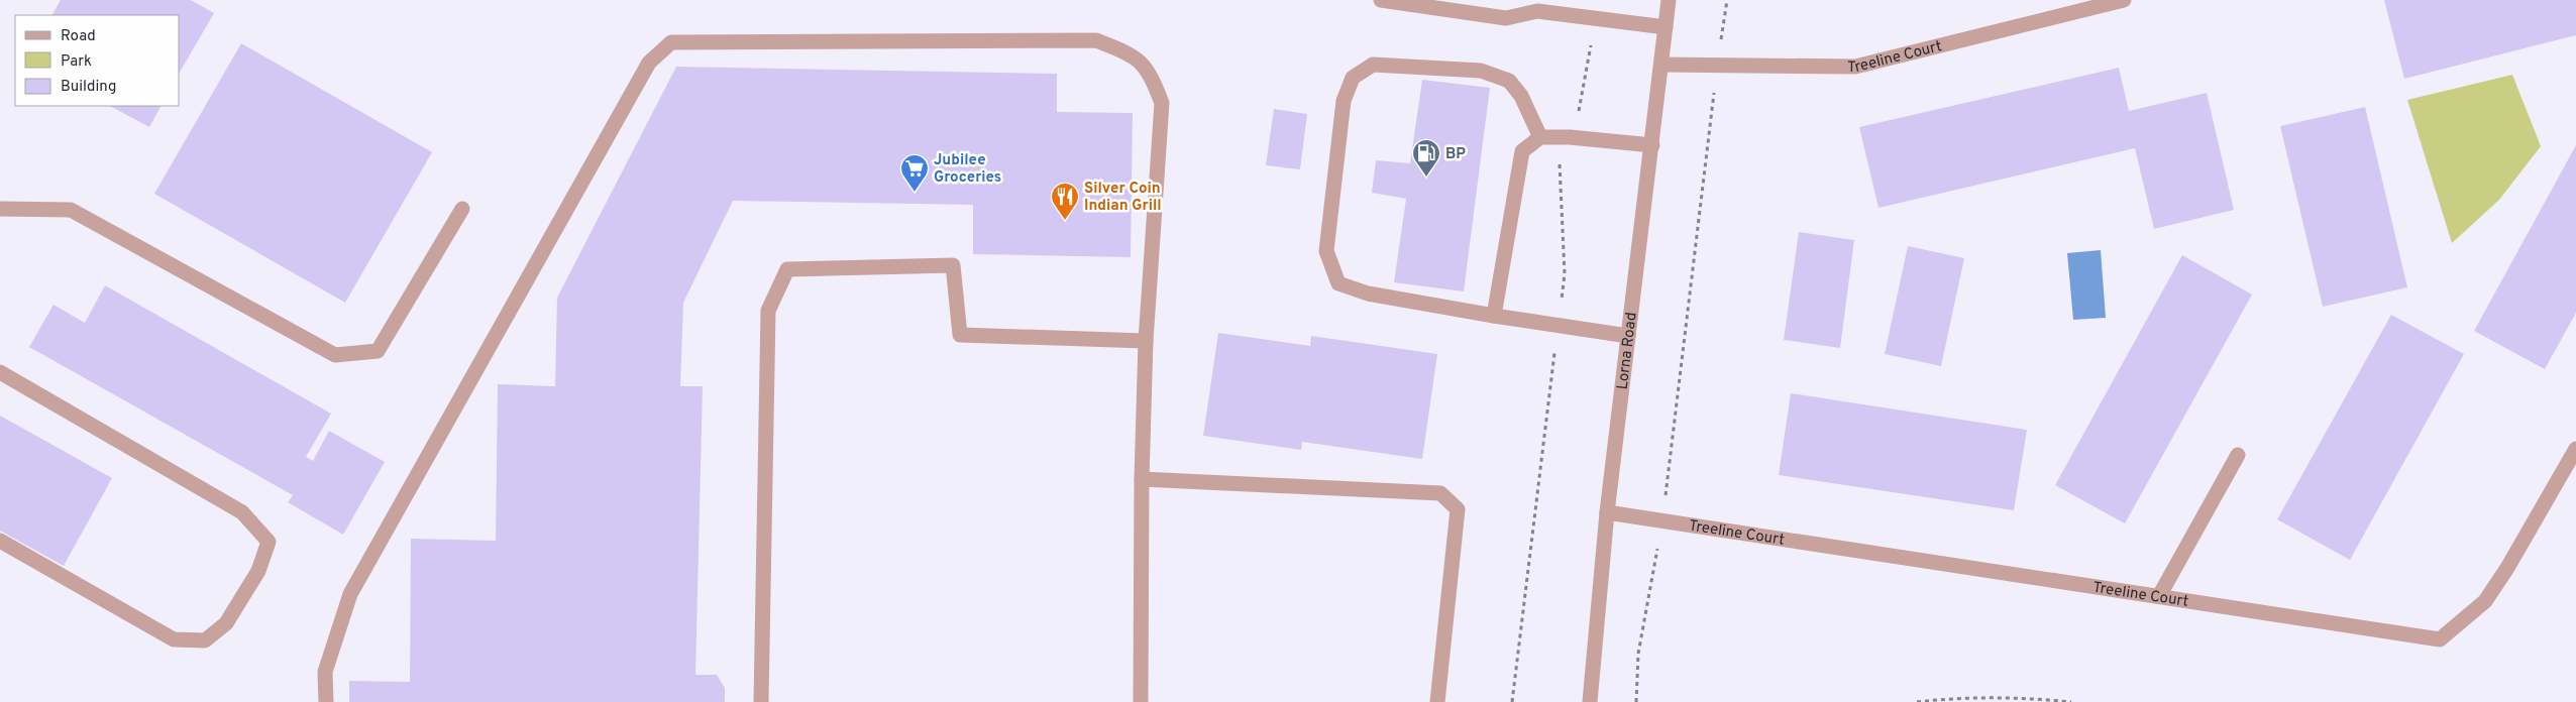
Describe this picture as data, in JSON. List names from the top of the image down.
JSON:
{
  "streets": {
    "street": ["Treeline Court", "Lorna Road"]
  },
  "crossings": [
    ["Treeline Court", "Lorna Road"]
  ],
  "places": {
    "fuel station": ["BP"],
    "supermarket": ["Jubilee Groceries"],
    "restaurant": ["Silver Coin Indian Grill"]
  },
  "legend": ["Road", "Park", "Building"]
}
